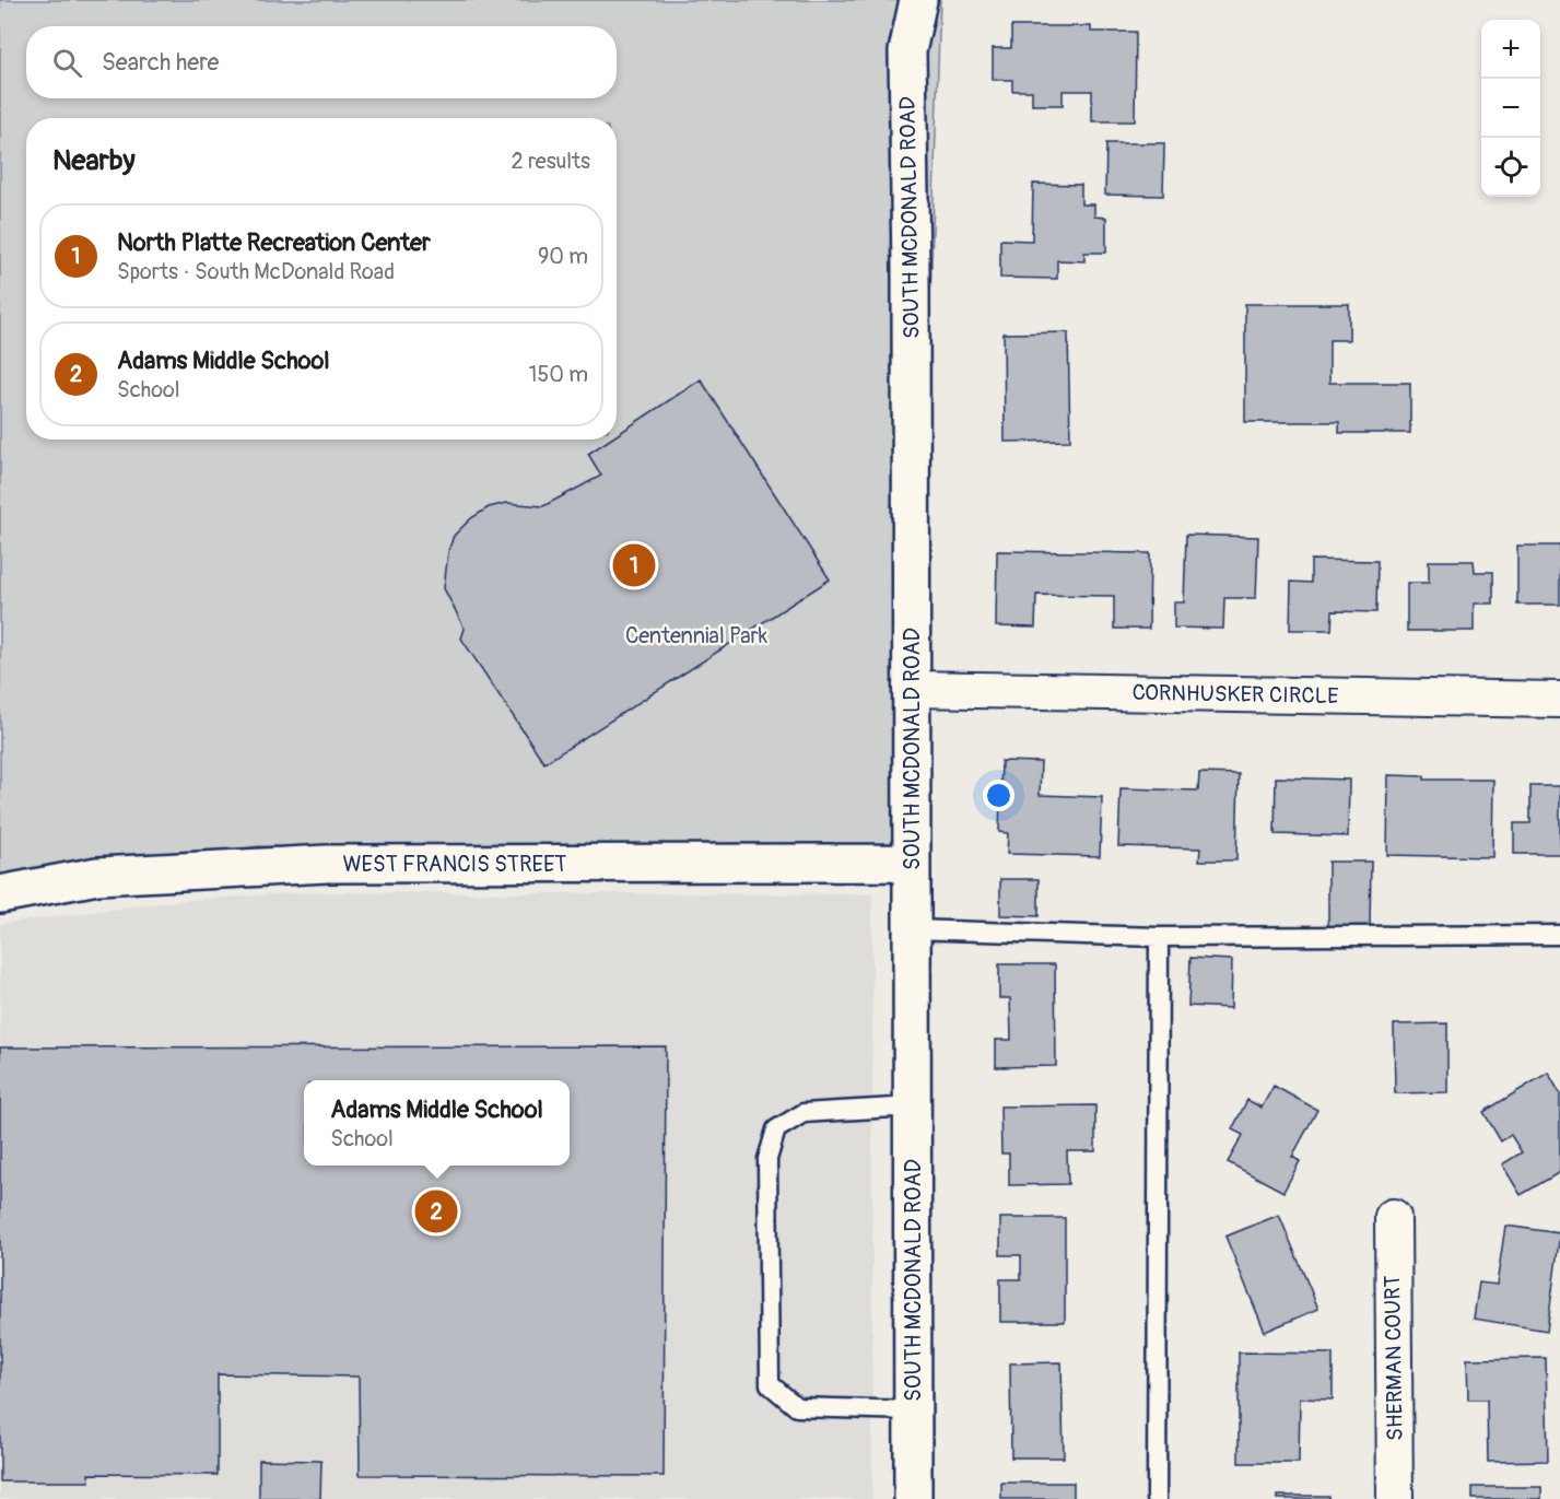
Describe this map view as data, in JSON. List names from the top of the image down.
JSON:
{
  "streets": {
    "street": [
      "SOUTH MCDONALD ROAD",
      "CORNHUSKER CIRCLE",
      "WEST FRANCIS STREET",
      "SHERMAN COURT"
    ]
  },
  "crossings": [
    ["SOUTH MCDONALD ROAD", "CORNHUSKER CIRCLE"],
    ["SOUTH MCDONALD ROAD", "WEST FRANCIS STREET"]
  ],
  "parks": ["Centennial Park"],
  "page": {
    "map_buttons": ["+", "−"],
    "search": "Search here",
    "heading": ["Nearby", "2 results"],
    "list": [
      {
        "mark": "1",
        "name": "North Platte Recreation Center",
        "note": "Sports · South McDonald Road",
        "value": "90 m"
      },
      {
        "mark": "2",
        "name": "Adams Middle School",
        "note": "School",
        "value": "150 m"
      }
    ],
    "pins": ["1", "2"],
    "popup": ["Adams Middle School", "School"]
  }
}
